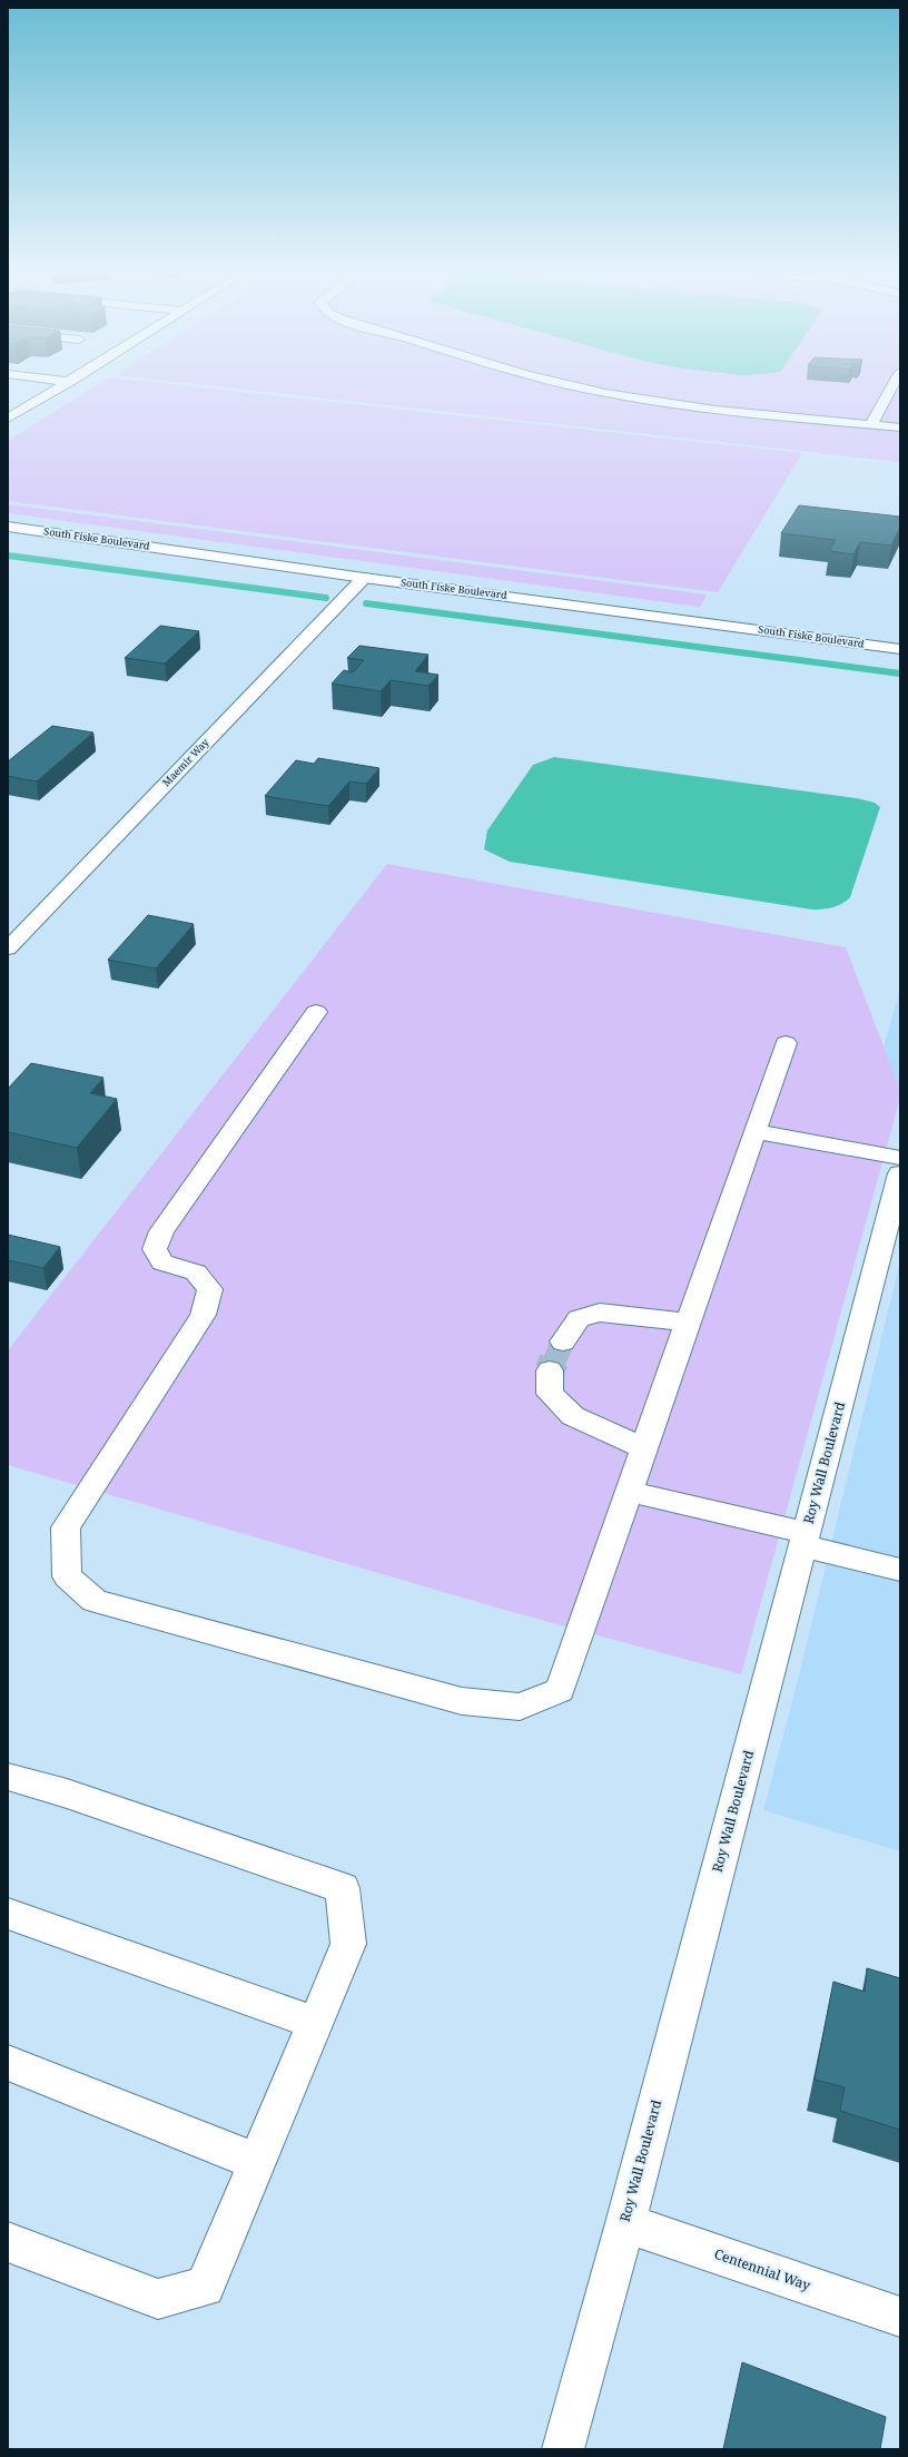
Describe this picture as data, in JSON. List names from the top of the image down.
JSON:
{
  "streets": {
    "street": [
      "South Fiske Boulevard",
      "Maemir Way",
      "Roy Wall Boulevard",
      "Centennial Way"
    ]
  },
  "crossings": [
    ["South Fiske Boulevard", "Maemir Way"],
    ["Roy Wall Boulevard", "Centennial Way"]
  ]
}
